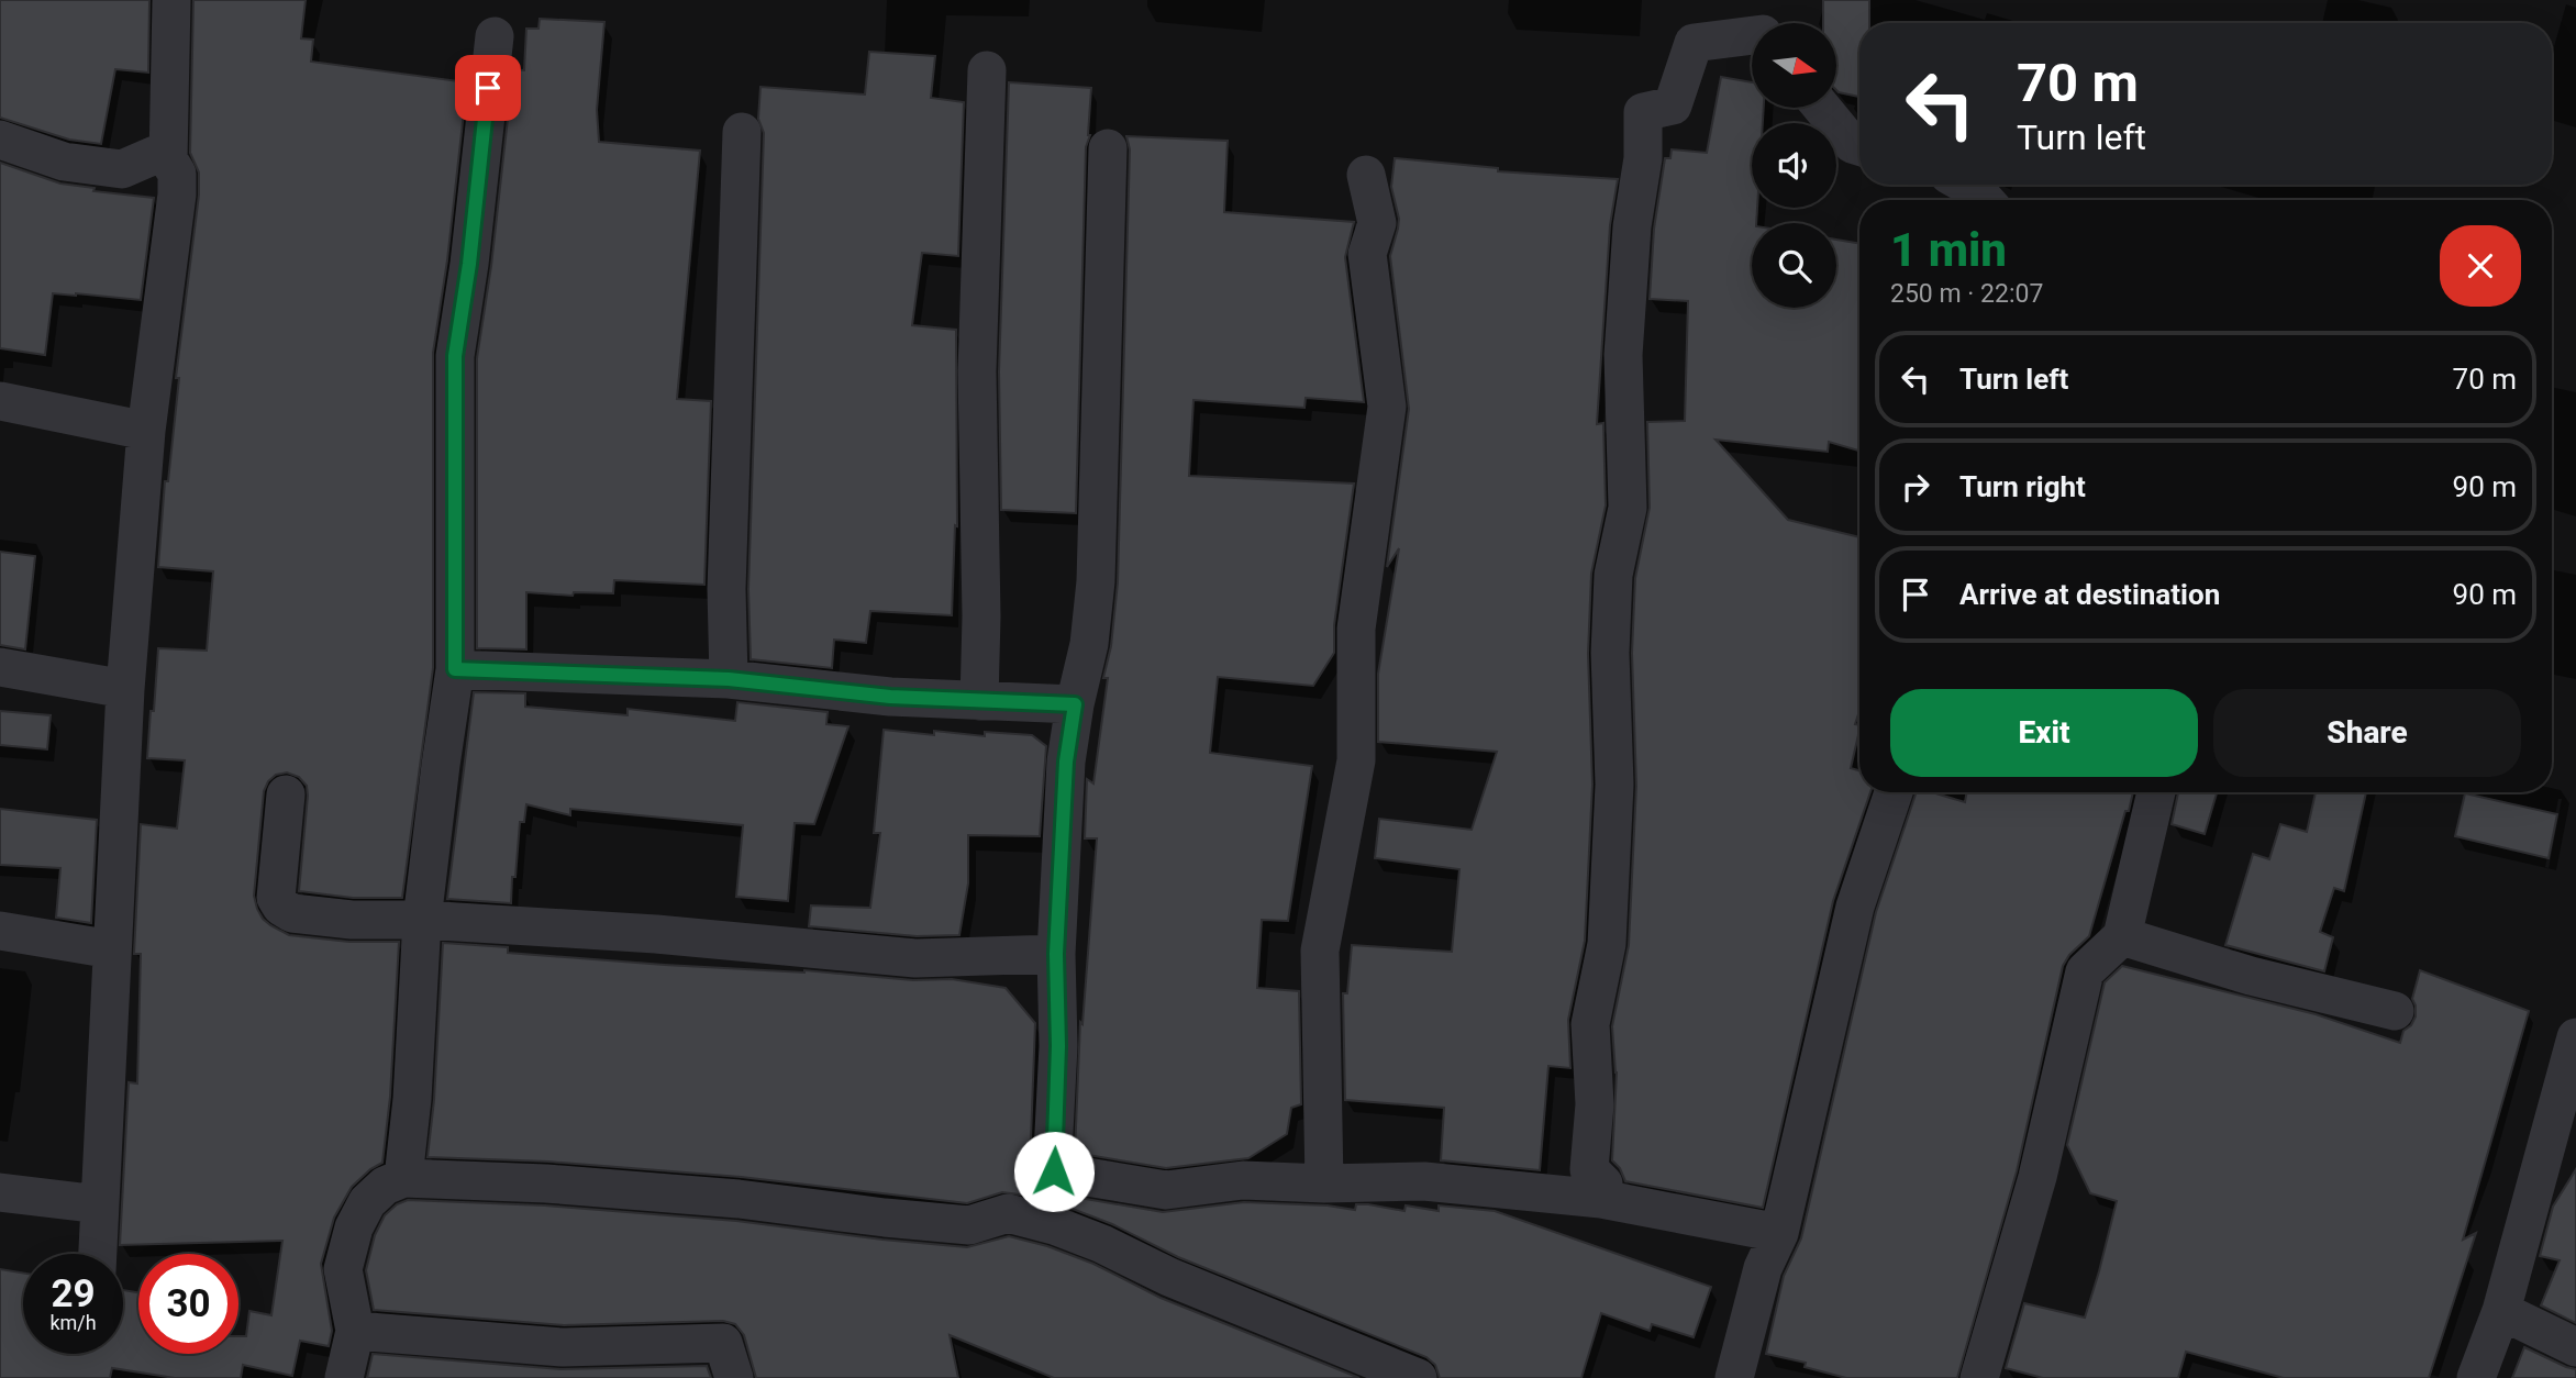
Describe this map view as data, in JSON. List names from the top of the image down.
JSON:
{
  "north": "right",
  "page": {
    "turn": ["70 m", "Turn left"],
    "heading": ["1 min", "250 m · 22:07"],
    "list": [
      {
        "name": "Turn left",
        "value": "70 m"
      },
      {
        "name": "Turn right",
        "value": "90 m"
      },
      {
        "name": "Arrive at destination",
        "value": "90 m"
      }
    ],
    "buttons": ["Exit", "Share"],
    "speed": "29 km/h",
    "limit": "30"
  }
}
